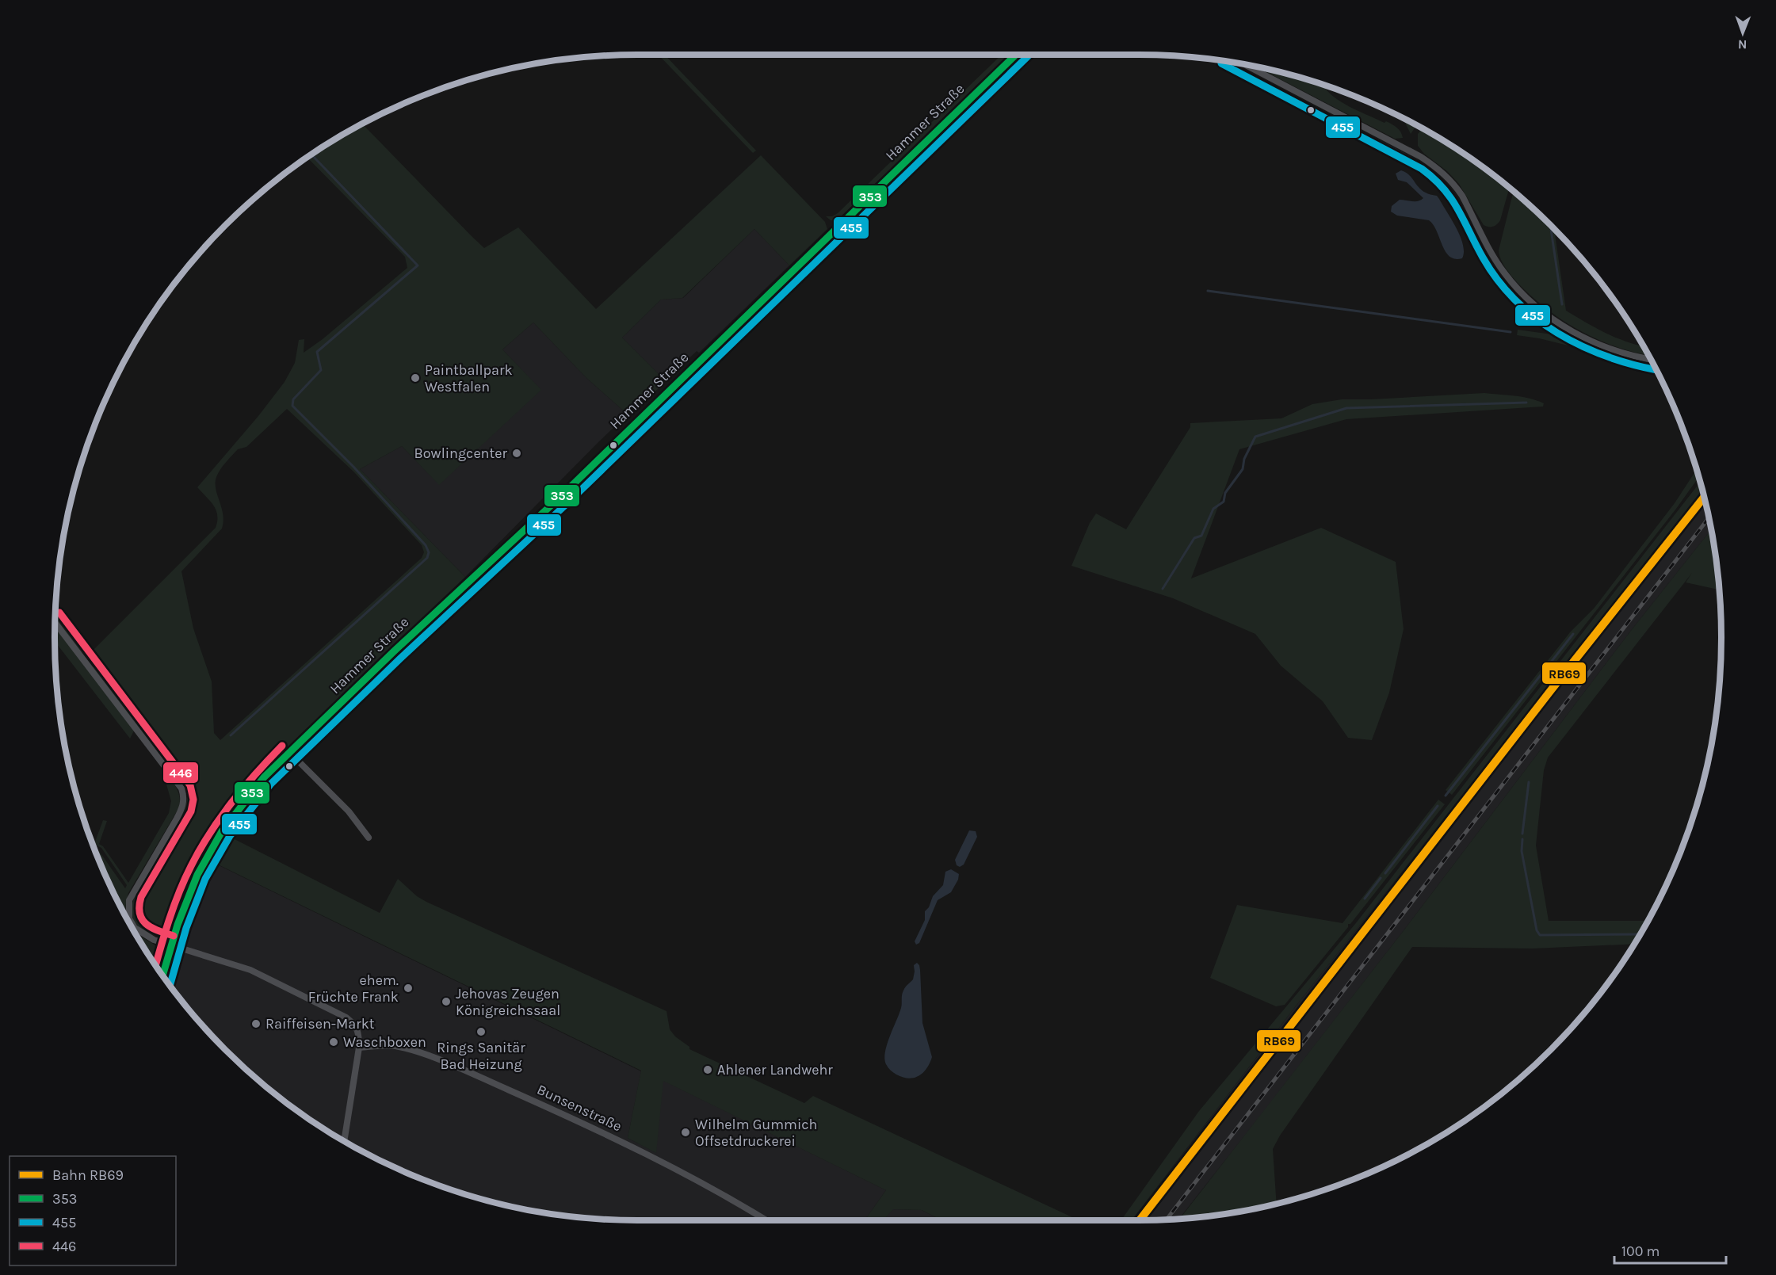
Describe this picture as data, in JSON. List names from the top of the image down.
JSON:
{
  "streets": {
    "main road": ["Hammer Straße"],
    "street": ["Bunsenstraße"]
  },
  "places": [
    "Paintballpark Westfalen",
    "Bowlingcenter",
    "ehem. Früchte Frank",
    "Jehovas Zeugen Königreichssaal",
    "Raiffeisen-Markt",
    "Rings Sanitär Bad Heizung",
    "Waschboxen",
    "Ahlener Landwehr",
    "Wilhelm Gummich Offsetdruckerei"
  ],
  "lines": [
    "transit line 353",
    "transit line 455",
    "rail line RB69",
    "transit line 446"
  ],
  "legend": [
    "Bahn RB69",
    "353",
    "455",
    "446"
  ],
  "scale_bar": "100 m",
  "north": "bottom"
}
